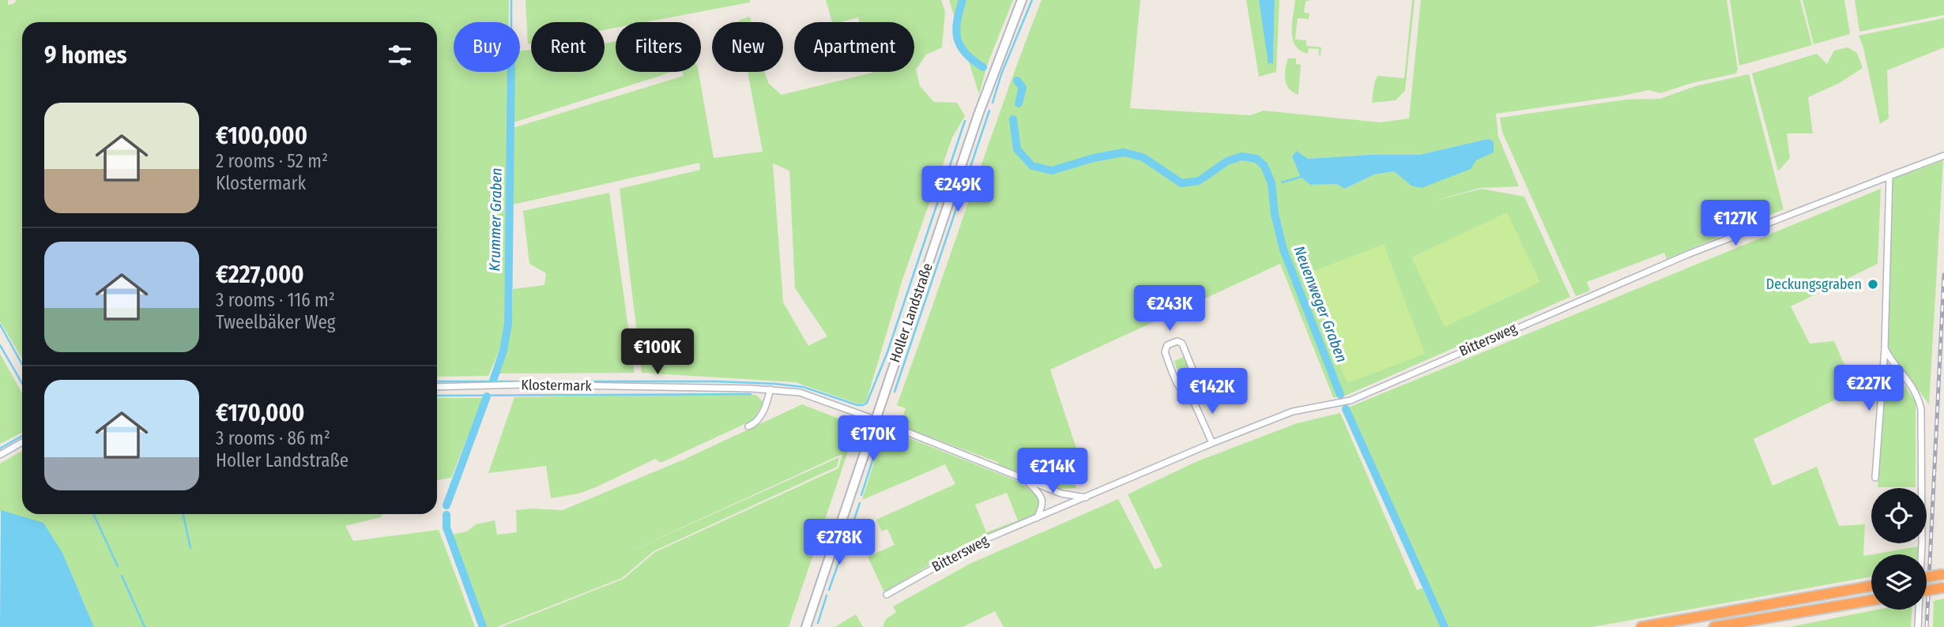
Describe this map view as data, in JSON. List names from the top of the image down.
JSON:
{
  "streets": {
    "main road": ["Holler Landstraße"],
    "street": ["Bittersweg", "Klostermark"]
  },
  "crossings": [
    ["Holler Landstraße", "Klostermark"]
  ],
  "water": ["Krummer Graben", "Neuenweger Graben"],
  "places": ["Deckungsgraben"],
  "page": {
    "chip": [
      "Buy",
      "Rent",
      "Filters",
      "New",
      "Apartment"
    ],
    "heading": "9 homes",
    "list": [
      {
        "name": "€100,000",
        "note": "2 rooms · 52 m² · Klostermark"
      },
      {
        "name": "€227,000",
        "note": "3 rooms · 116 m² · Tweelbäker Weg"
      },
      {
        "name": "€170,000",
        "note": "3 rooms · 86 m² · Holler Landstraße"
      }
    ],
    "price": [
      "€249K",
      "€127K",
      "€243K",
      "€100K",
      "€227K",
      "€142K",
      "€170K",
      "€214K",
      "€278K"
    ]
  }
}
